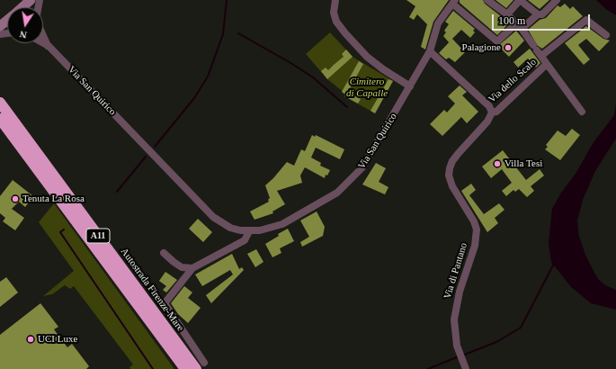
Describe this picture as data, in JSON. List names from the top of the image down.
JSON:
{
  "streets": {
    "highway": ["A11", "Autostrada Firenze-Mare"],
    "street": ["Via dello Scalo", "Via San Quirico", "Via di Pantano"]
  },
  "crossings": [
    ["Via dello Scalo", "Via di Pantano"]
  ],
  "parks": ["Cimitero di Capalle"],
  "places": [
    "Palagione",
    "Villa Tesi",
    "Tenuta La Rosa",
    "UCI Luxe"
  ],
  "scale_bar": "100 m",
  "north": "bottom"
}
